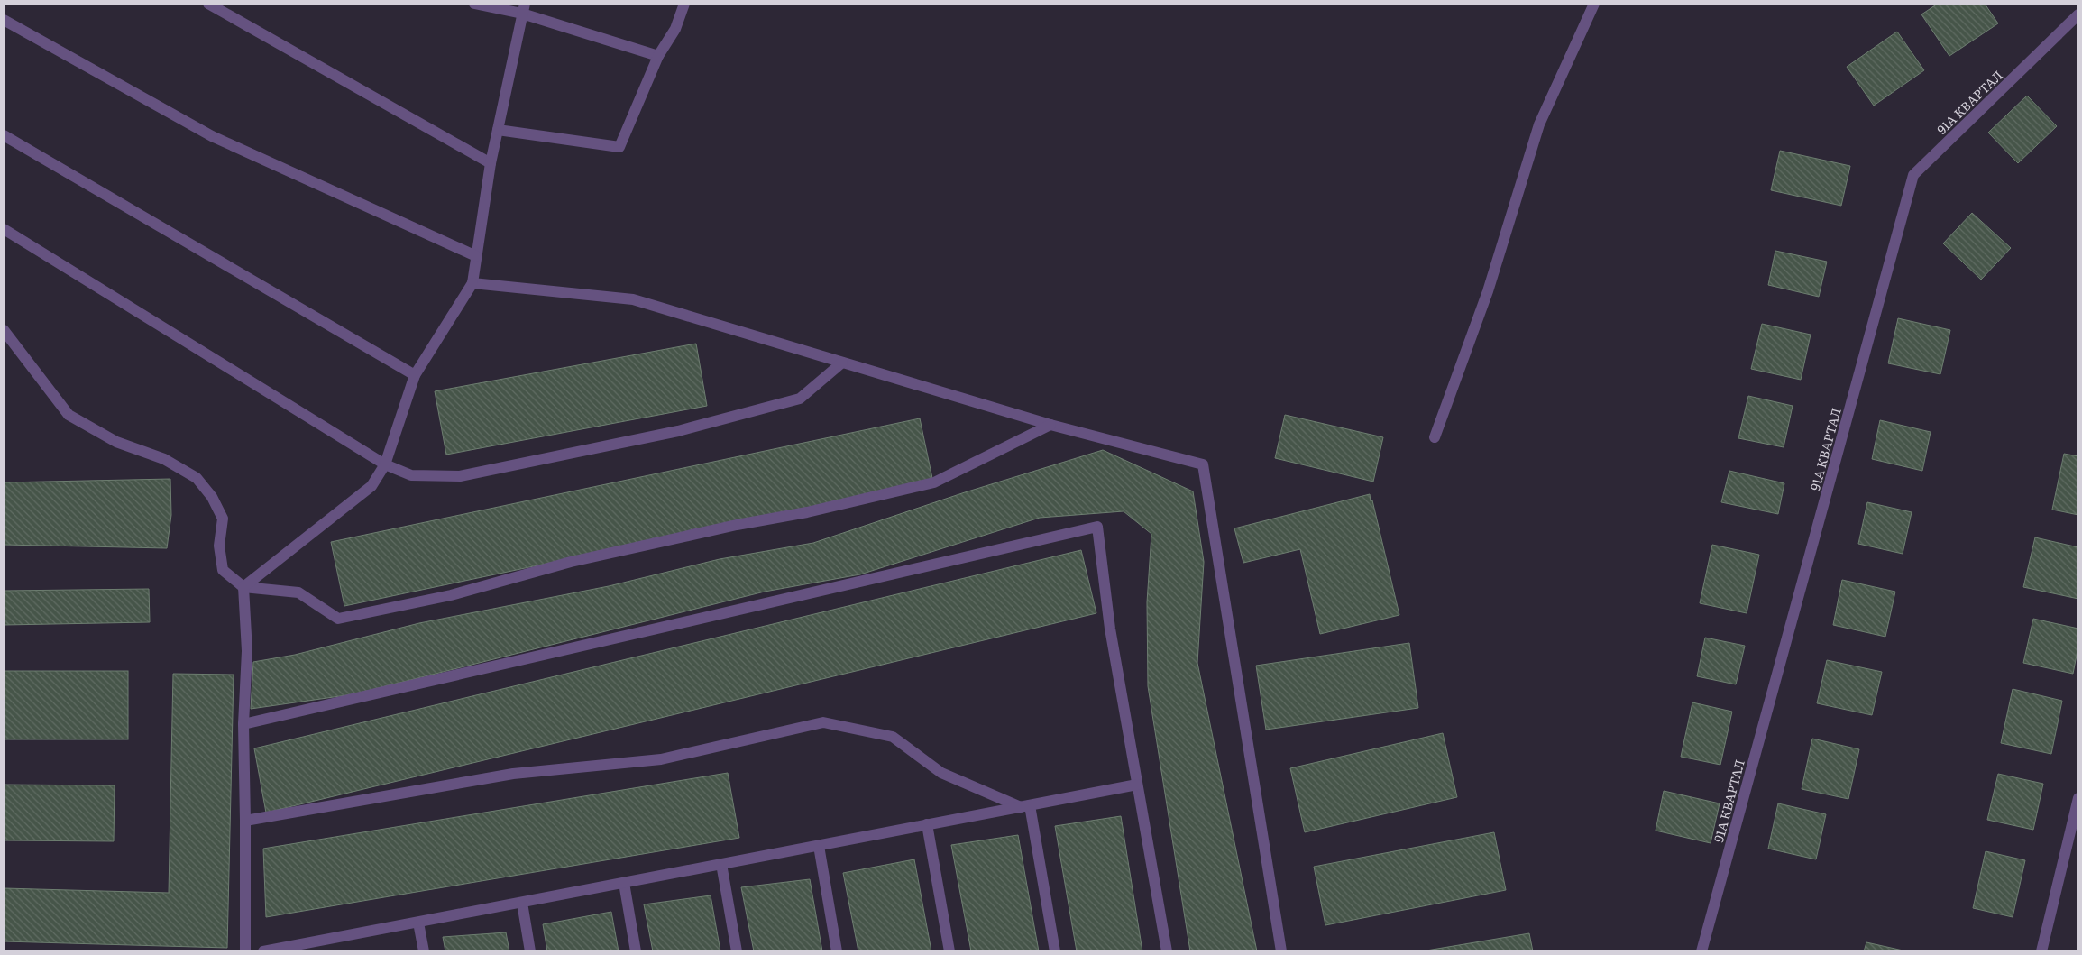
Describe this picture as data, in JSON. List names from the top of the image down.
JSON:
{
  "streets": {
    "street": ["91А КВАРТАЛ"]
  }
}
